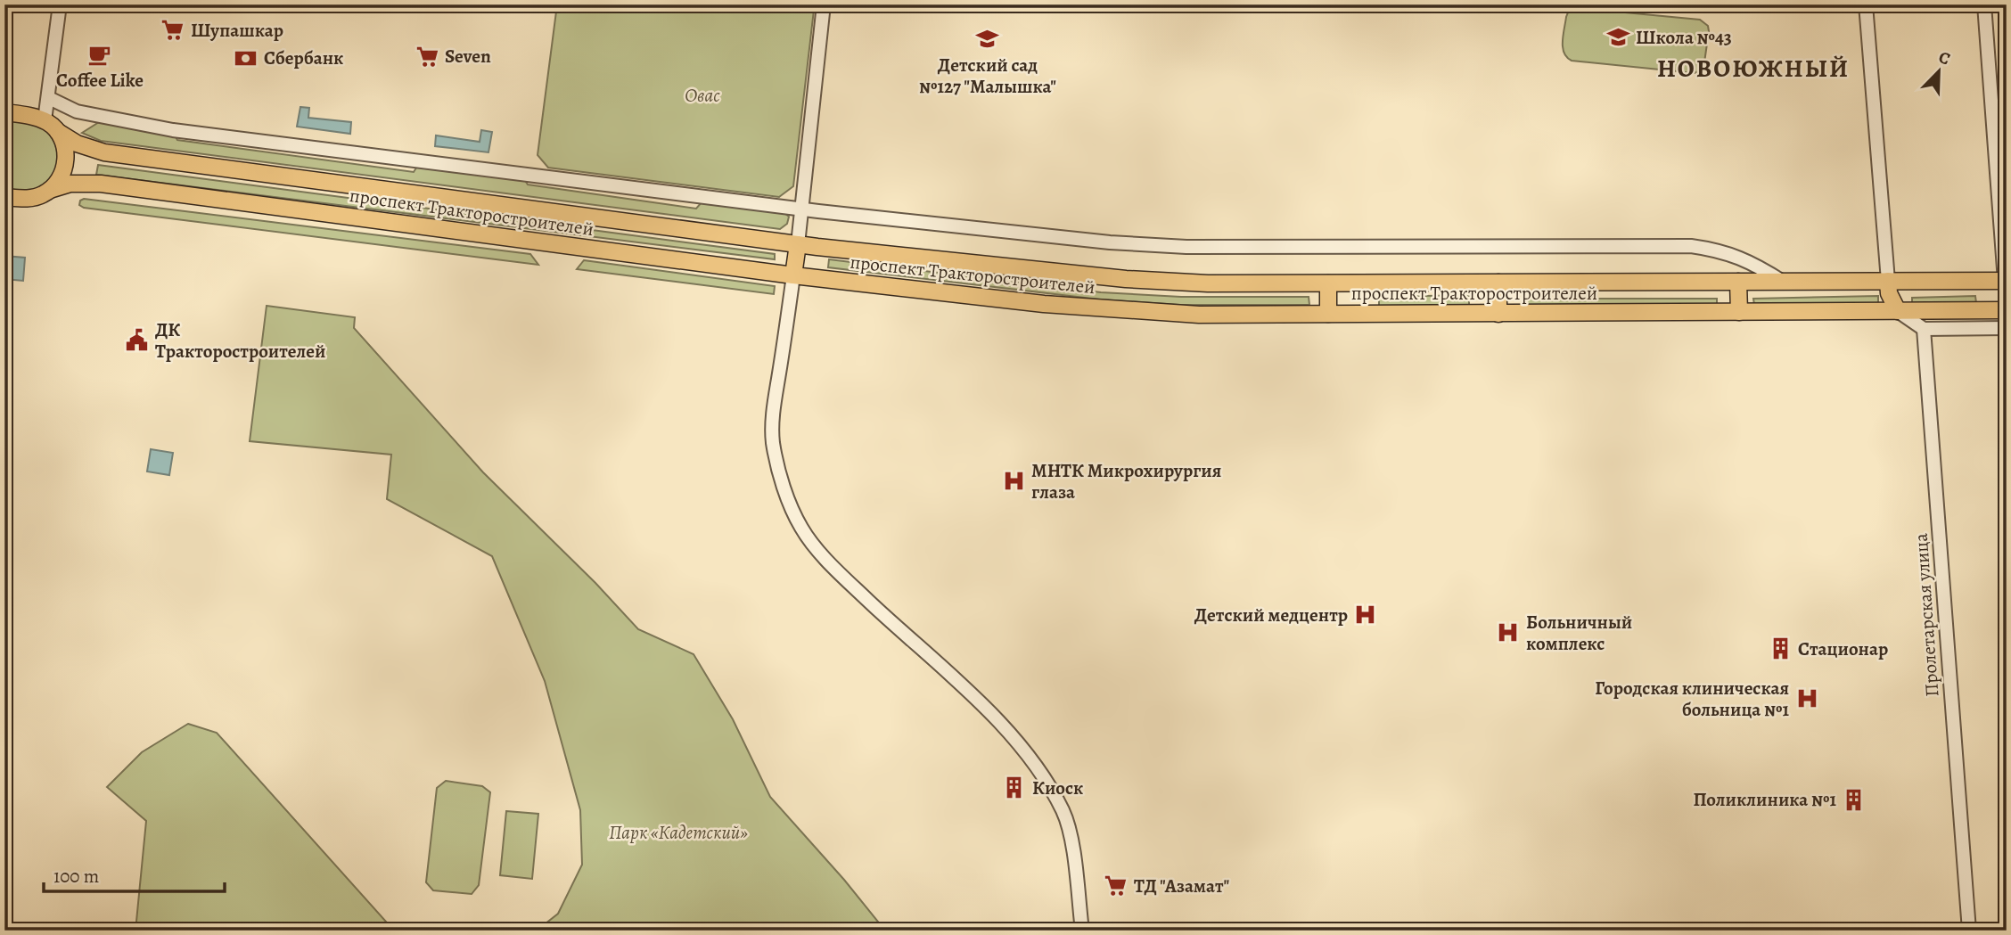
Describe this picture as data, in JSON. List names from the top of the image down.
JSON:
{
  "streets": {
    "main road": ["проспект Тракторостроителей"],
    "street": ["Пролетарская улица"]
  },
  "districts": ["НОВОЮЖНЫЙ"],
  "parks": ["Овас", "Парк «Кадетский»"],
  "places": {
    "supermarket": ["Шупашкар", "Seven", "ТД \"Азамат\""],
    "school or university": ["Школа №43", "Детский сад №127 \"Малышка\""],
    "cafe": ["Coffee Like"],
    "bank": ["Сбербанк"],
    "public building": ["ДК Тракторостроителей"],
    "hospital": [
      "МНТК Микрохирургия глаза",
      "Детский медцентр",
      "Больничный комплекс",
      "Городская клиническая больница №1"
    ],
    "building": ["Стационар", "Киоск", "Поликлиника №1"]
  },
  "scale_bar": "100 m",
  "north": "top right"
}
